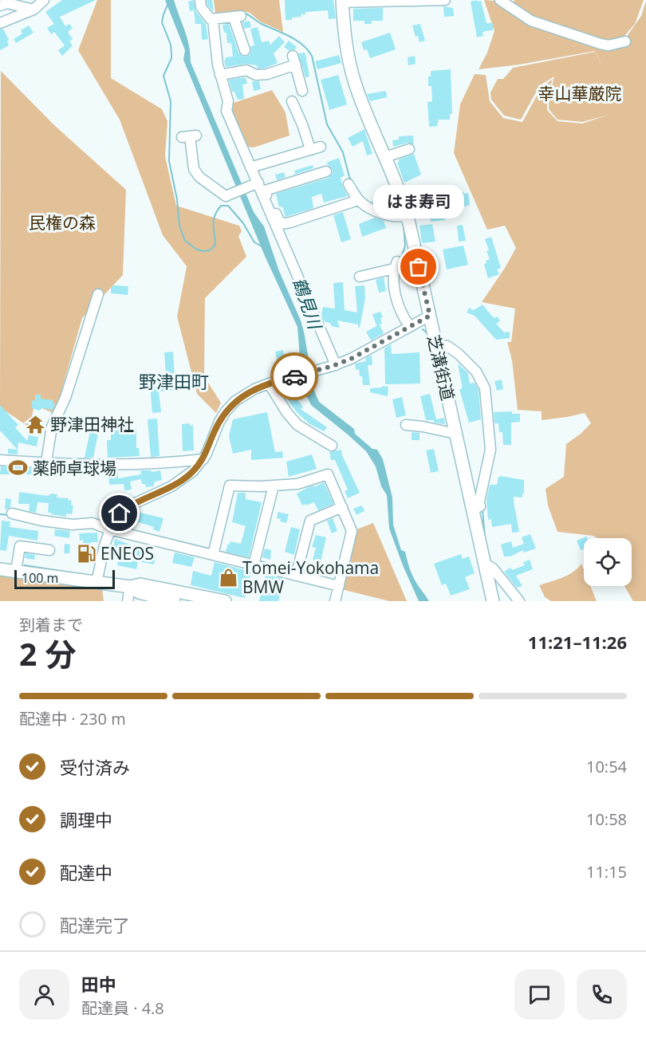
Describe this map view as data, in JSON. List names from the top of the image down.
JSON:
{
  "streets": {
    "main road": ["芝溝街道"]
  },
  "districts": ["野津田町"],
  "water": ["鶴見川"],
  "parks": ["幸山華厳院", "民権の森"],
  "places": {
    "other": ["はま寿司"],
    "temple": ["野津田神社"],
    "sports": ["薬師卓球場"],
    "fuel station": ["ENEOS"],
    "shop": ["Tomei-Yokohama BMW"]
  },
  "scale_bar": "100 m",
  "page": {
    "bubble": "はま寿司",
    "scale": "100 m",
    "heading": ["2 分", "到着まで", "11:21–11:26"],
    "panel": ["田中", "配達員 · 4.8"],
    "bar": "配達中 · 230 m",
    "list": [
      ["受付済み", "10:54"],
      ["調理中", "10:58"],
      ["配達中", "11:15"],
      "配達完了"
    ]
  }
}
